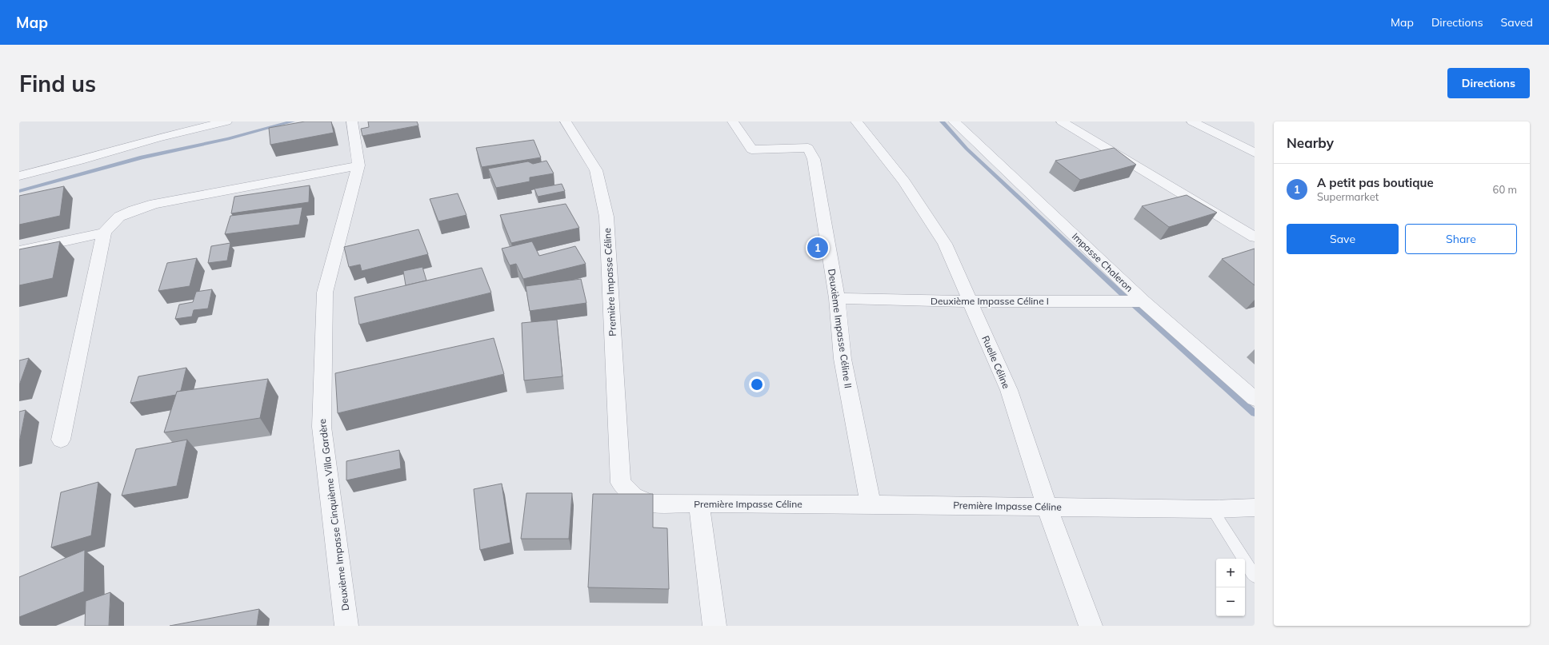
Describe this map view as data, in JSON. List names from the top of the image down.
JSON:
{
  "streets": {
    "street": [
      "Impasse Chaleron",
      "Première Impasse Céline",
      "Deuxième Impasse Céline I",
      "Deuxième Impasse Céline II",
      "Ruelle Céline",
      "Deuxième Impasse Cinquième Villa Gardère"
    ]
  },
  "crossings": [
    ["Impasse Chaleron", "Deuxième Impasse Céline I"],
    ["Première Impasse Céline", "Deuxième Impasse Céline II"],
    ["Première Impasse Céline", "Ruelle Céline"],
    ["Deuxième Impasse Céline I", "Deuxième Impasse Céline II"],
    ["Deuxième Impasse Céline I", "Ruelle Céline"]
  ],
  "page": {
    "header": "Map",
    "nav": ["Map", "Directions", "Saved"],
    "buttons": [
      "Directions",
      ["Save", "Share"]
    ],
    "title": "Find us",
    "heading": "Nearby",
    "list": [
      {
        "mark": "1",
        "name": "A petit pas boutique",
        "note": "Supermarket",
        "value": "60 m"
      }
    ],
    "pins": "1",
    "map_buttons": ["+", "−"]
  }
}
